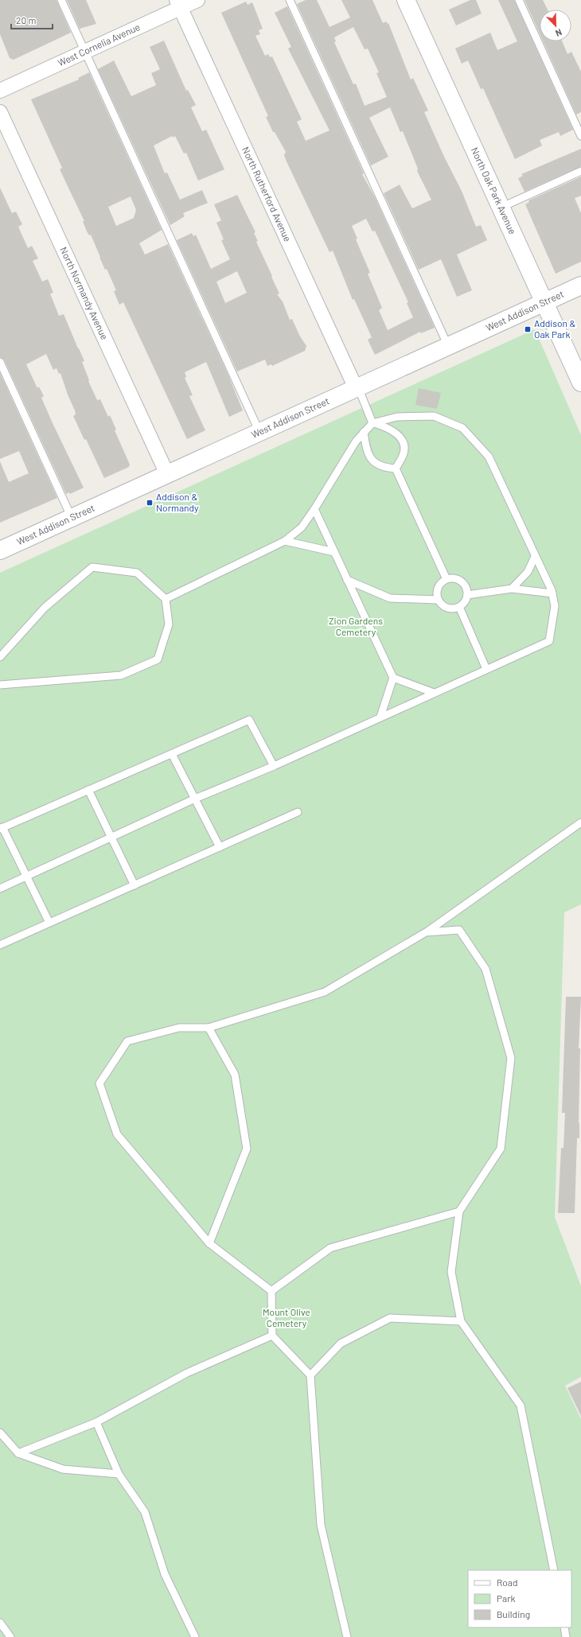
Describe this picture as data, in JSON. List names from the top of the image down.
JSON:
{
  "streets": {
    "street": [
      "West Cornelia Avenue",
      "North Oak Park Avenue",
      "North Rutherford Avenue",
      "North Normandy Avenue",
      "West Addison Street"
    ]
  },
  "crossings": [
    ["West Cornelia Avenue", "North Rutherford Avenue"],
    ["North Oak Park Avenue", "West Addison Street"],
    ["North Rutherford Avenue", "West Addison Street"],
    ["North Normandy Avenue", "West Addison Street"]
  ],
  "parks": ["Zion Gardens Cemetery", "Mount Olive Cemetery"],
  "places": {
    "transit": ["Addison & Oak Park", "Addison & Normandy"]
  },
  "legend": ["Road", "Park", "Building"],
  "scale_bar": "20 m",
  "north": "bottom right"
}
